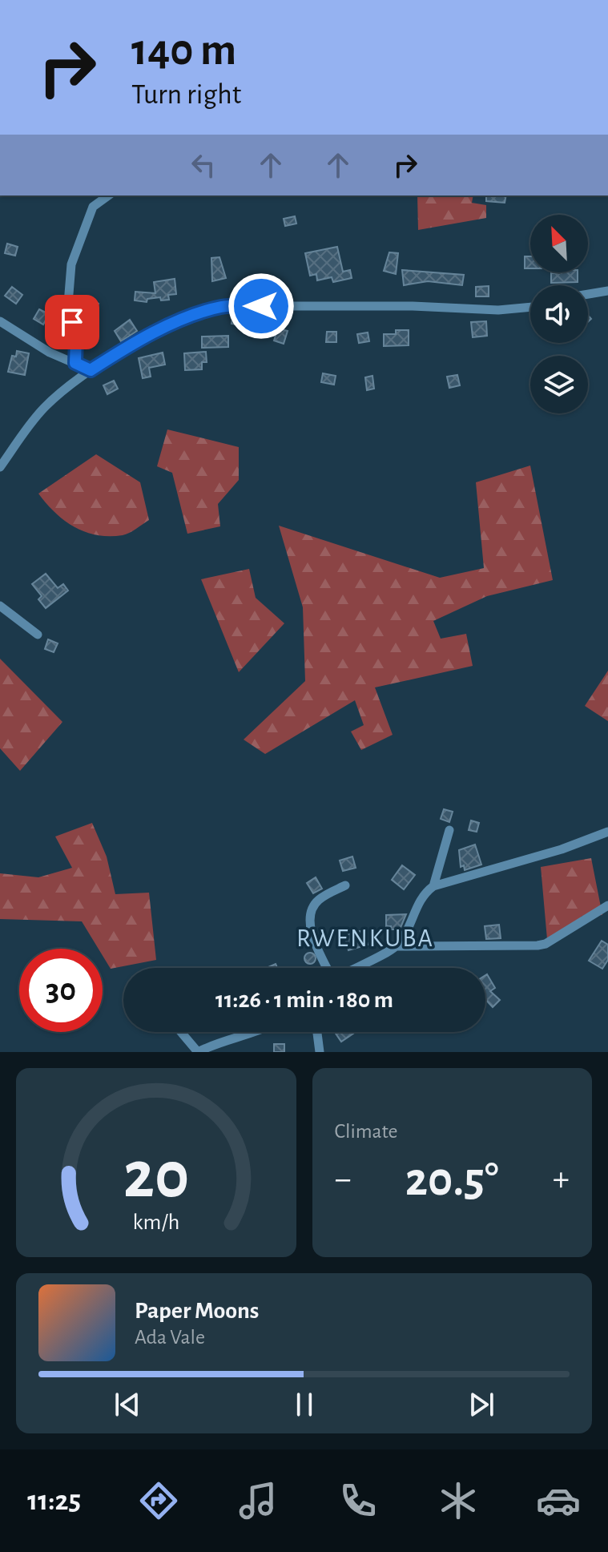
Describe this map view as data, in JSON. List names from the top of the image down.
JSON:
{
  "districts": ["RWENKUBA"],
  "north": "top left",
  "page": {
    "turn": ["140 m", "Turn right"],
    "limit": "30",
    "trip": "11:26 · 1 min · 180 m",
    "tile": "Climate",
    "heat": ["−", "20.5°", "+"],
    "song": ["Paper Moons", "Ada Vale"],
    "tabs": "11:25",
    "gauge": ["20", "km/h"]
  }
}
